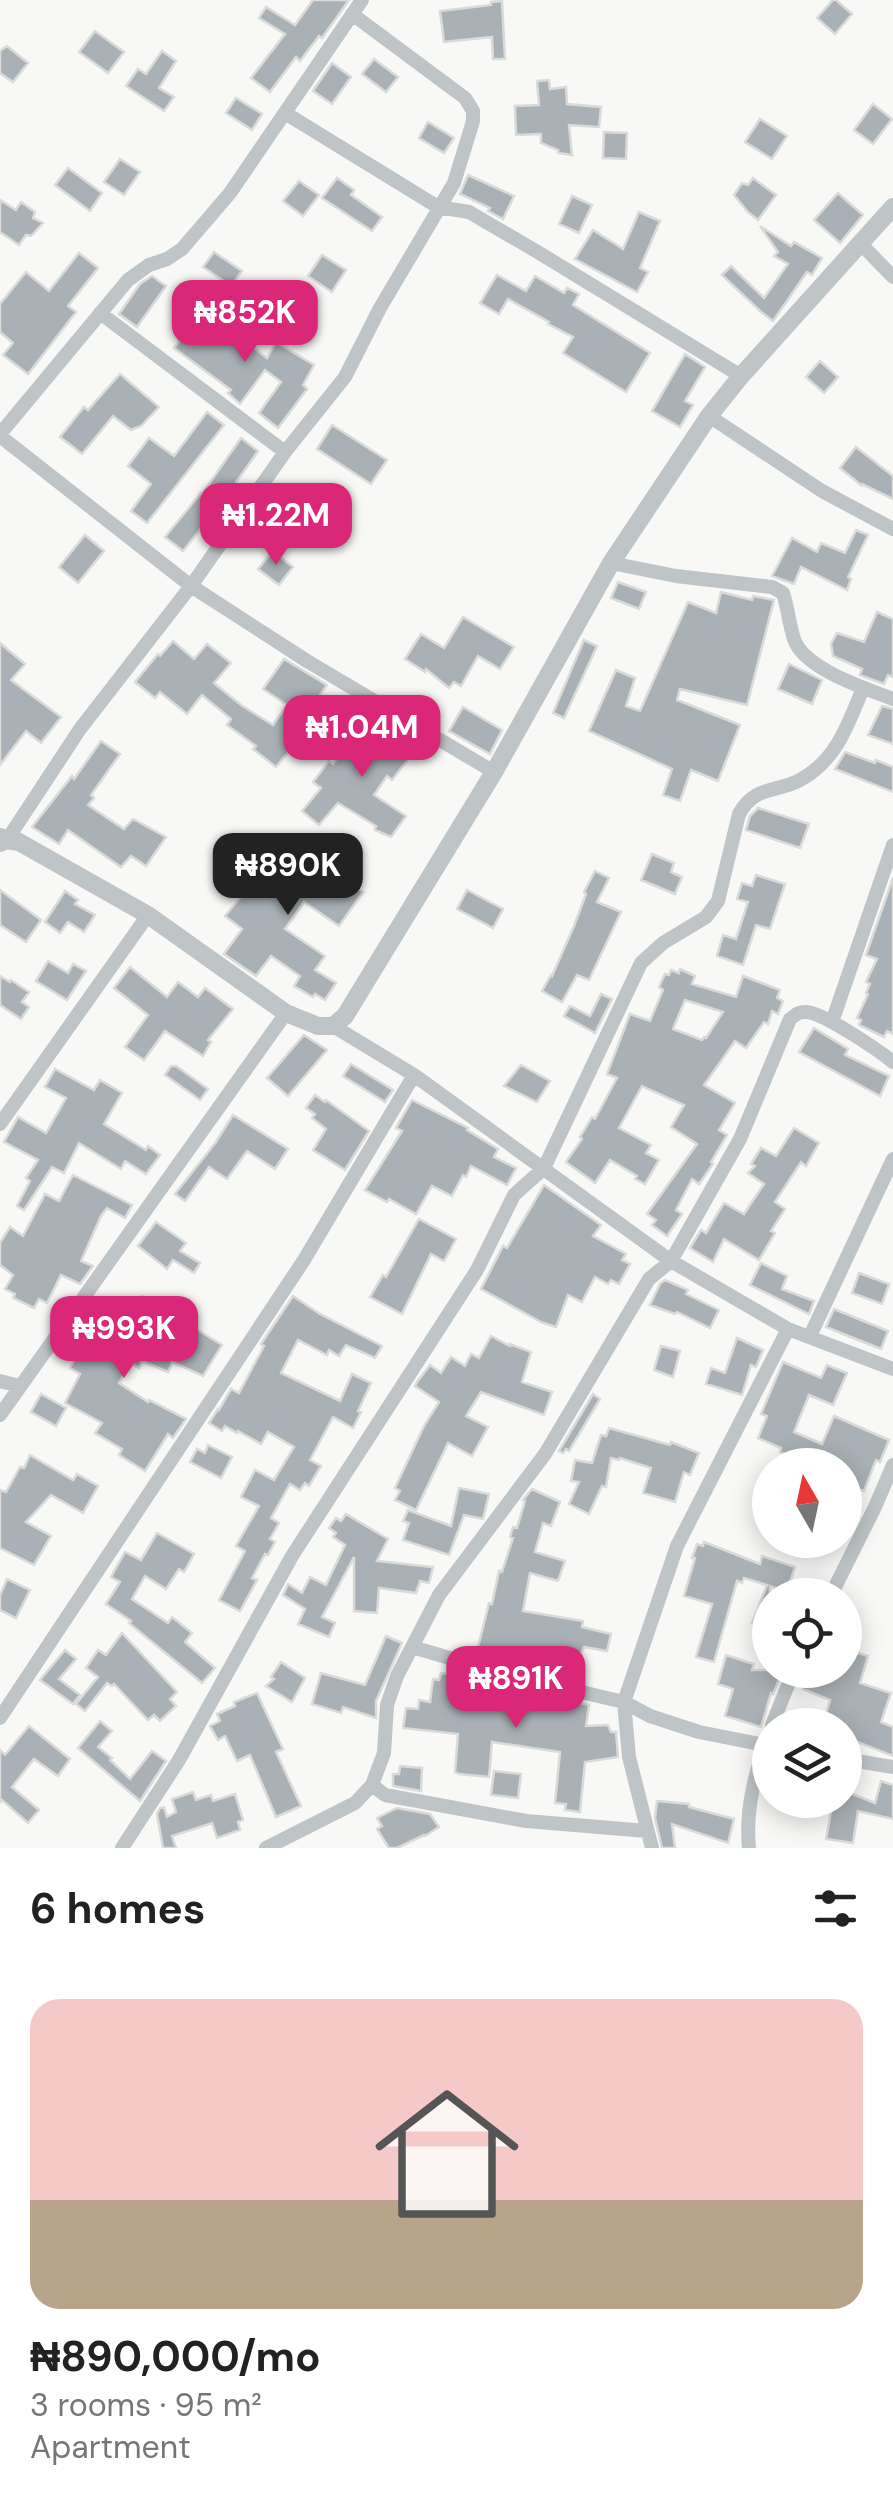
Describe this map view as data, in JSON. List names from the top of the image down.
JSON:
{
  "north": "top",
  "page": {
    "price": [
      "₦852K",
      "₦1.22M",
      "₦1.04M",
      "₦890K",
      "₦993K",
      "₦891K"
    ],
    "heading": "6 homes",
    "list": [
      {
        "name": "₦890,000/mo",
        "note": "3 rooms · 95 m² · Apartment"
      }
    ]
  }
}
